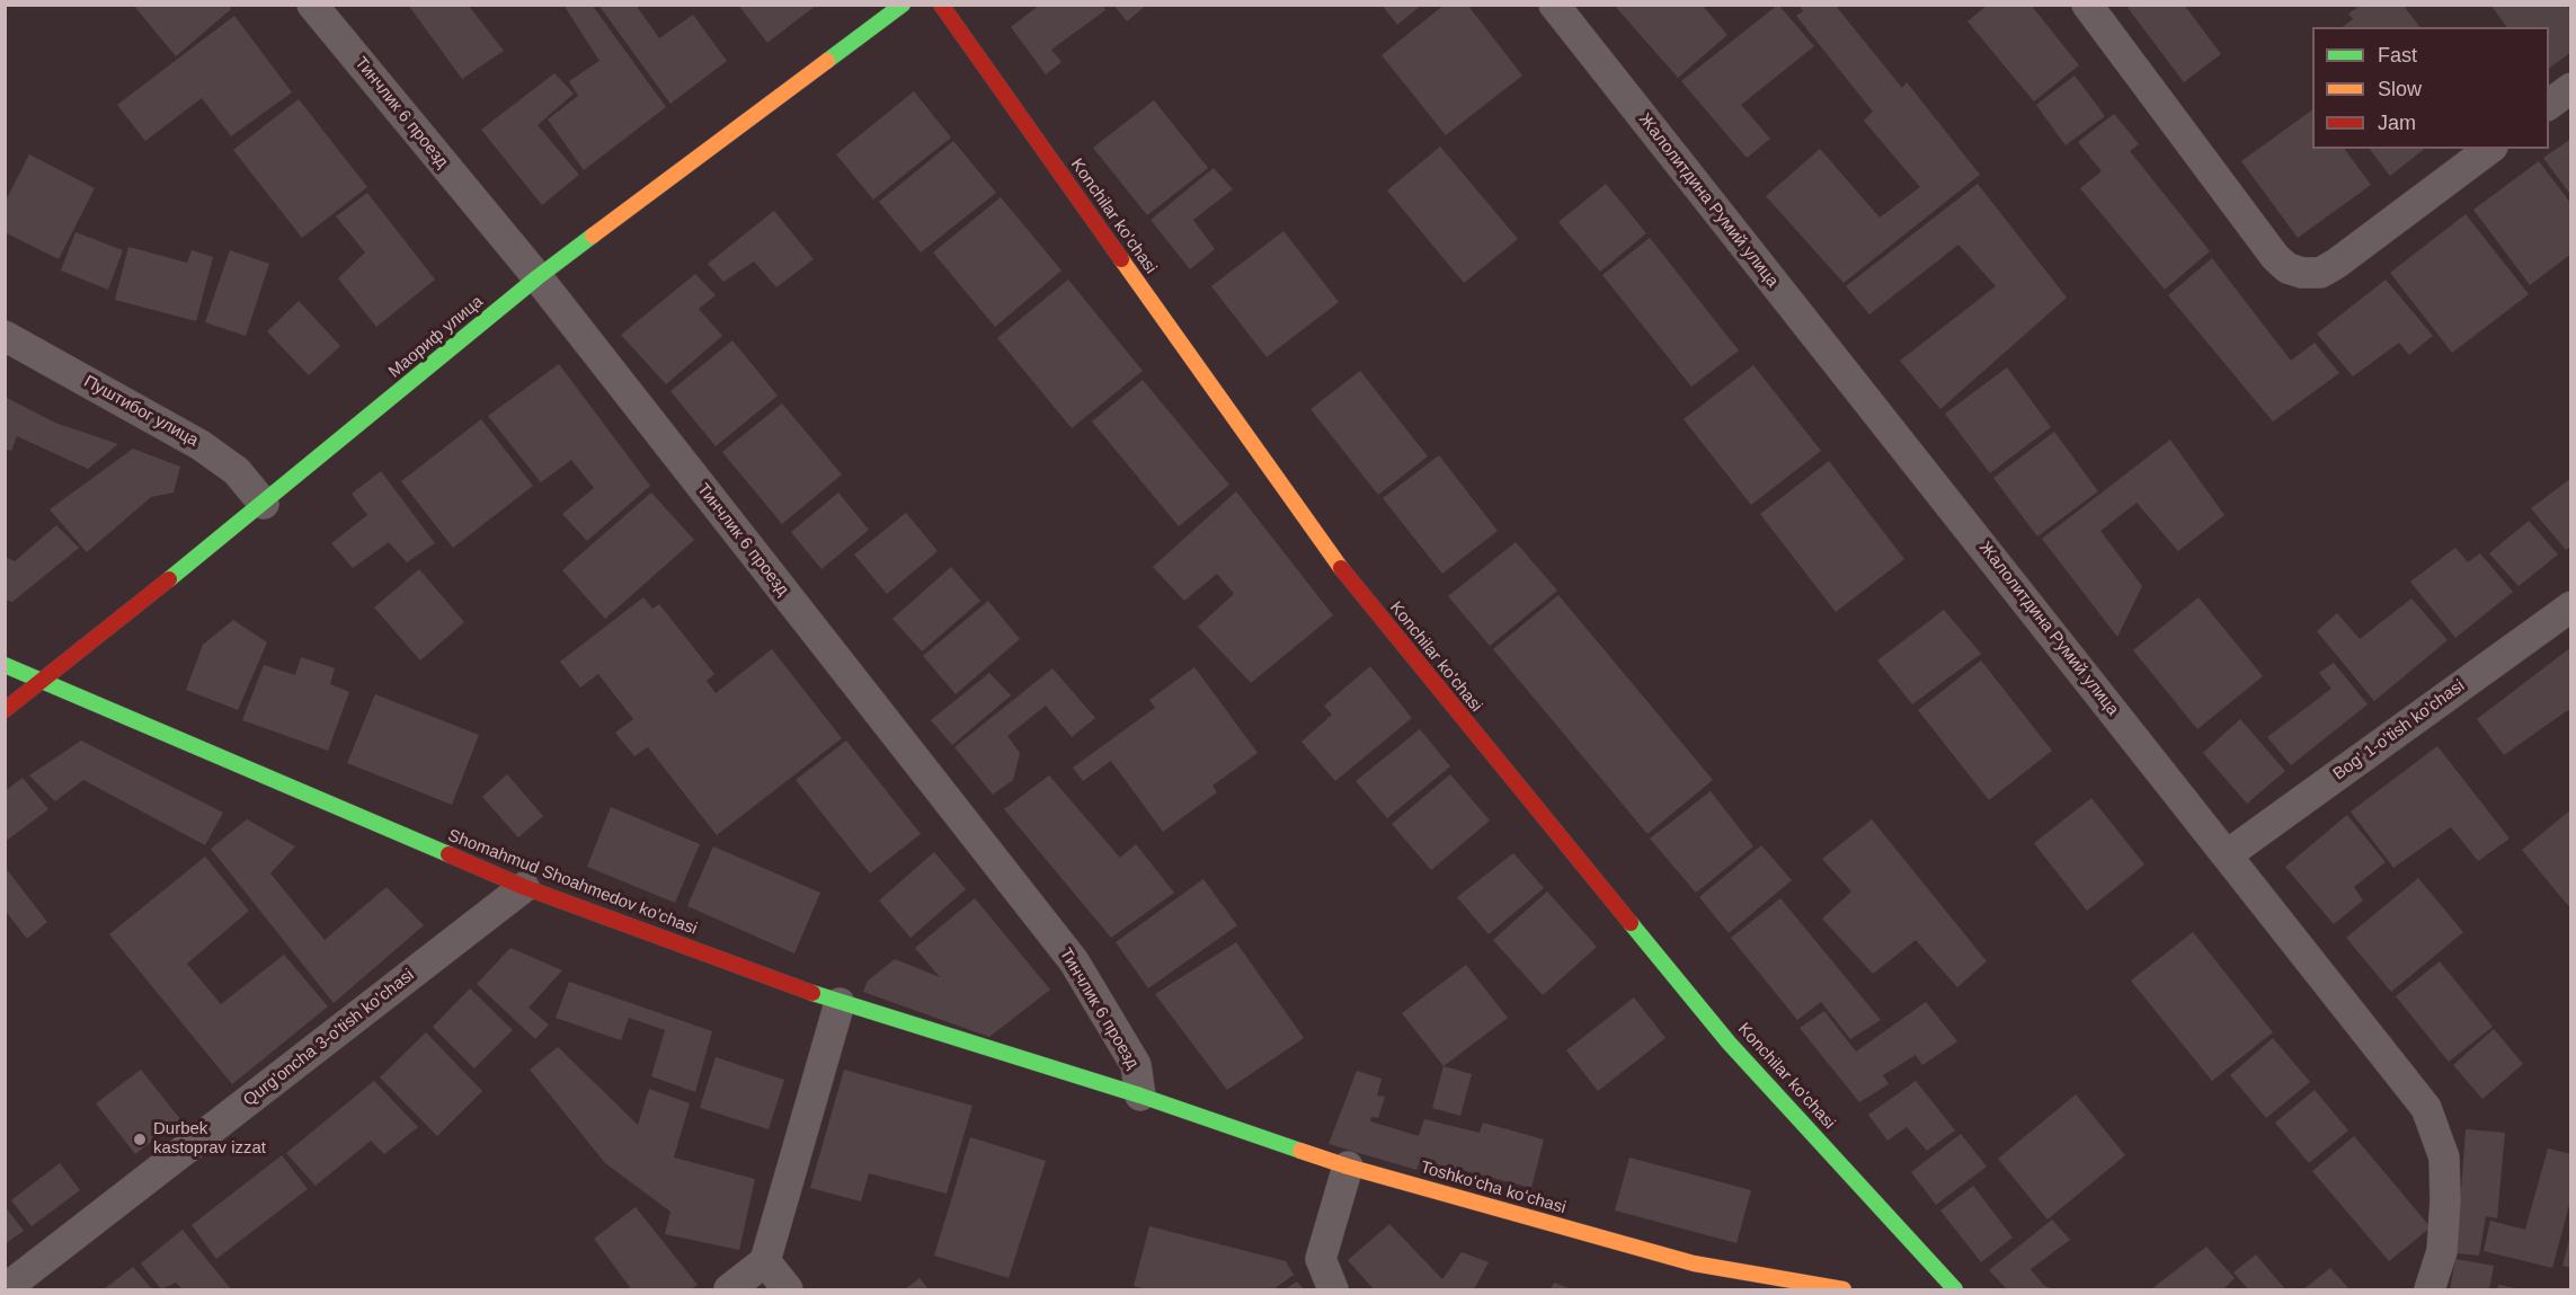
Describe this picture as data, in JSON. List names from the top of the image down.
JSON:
{
  "streets": {
    "street": [
      "Тинчлик 6 проезд",
      "Жалолитдина Румий улица",
      "Konchilar ko'chasi",
      "Маориф улица",
      "Пуштибог улица",
      "Bog' 1-o'tish ko'chasi",
      "Shomahmud Shoahmedov ko'chasi",
      "Qurg'oncha 3-o'tish ko'chasi",
      "Toshkoʻcha koʻchasi"
    ]
  },
  "crossings": [
    ["Тинчлик 6 проезд", "Маориф улица"],
    ["Тинчлик 6 проезд", "Shomahmud Shoahmedov ko'chasi"],
    ["Тинчлик 6 проезд", "Toshkoʻcha koʻchasi"],
    ["Жалолитдина Румий улица", "Bog' 1-o'tish ko'chasi"],
    ["Маориф улица", "Пуштибог улица"],
    ["Маориф улица", "Shomahmud Shoahmedov ko'chasi"],
    ["Shomahmud Shoahmedov ko'chasi", "Qurg'oncha 3-o'tish ko'chasi"],
    ["Shomahmud Shoahmedov ko'chasi", "Toshkoʻcha koʻchasi"]
  ],
  "places": ["Durbek kastoprav izzat"],
  "legend": ["Fast", "Slow", "Jam"]
}
